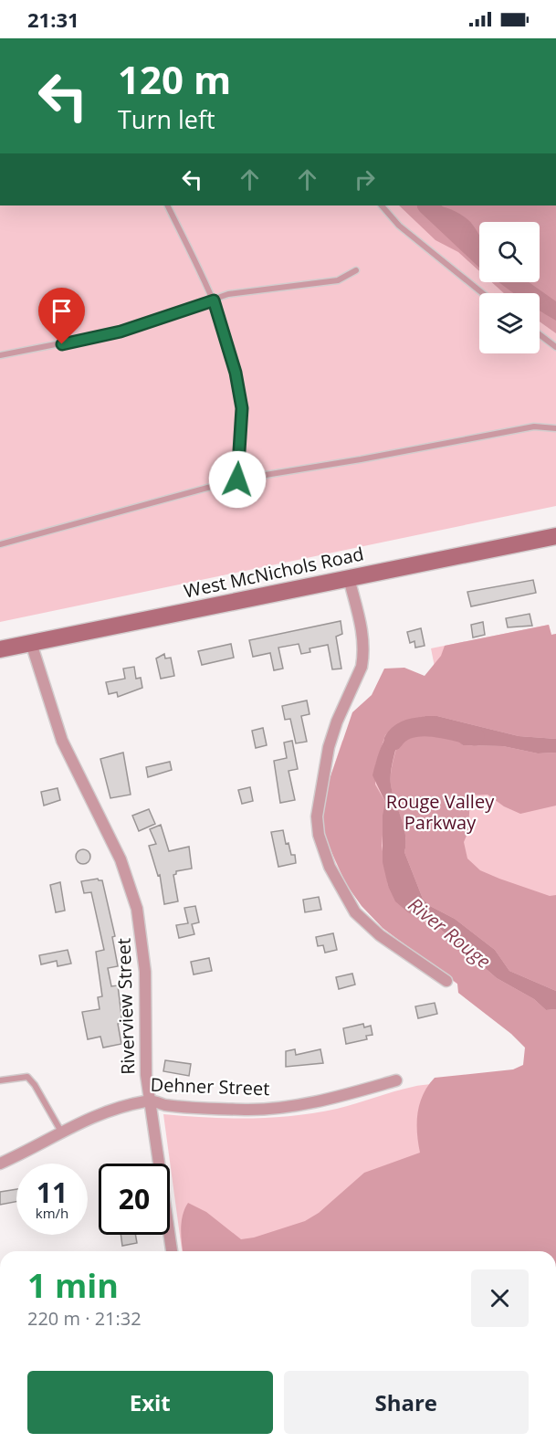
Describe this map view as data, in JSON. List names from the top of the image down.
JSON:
{
  "streets": {
    "main road": ["West McNichols Road"],
    "street": ["Riverview Street", "Dehner Street"]
  },
  "crossings": [
    ["West McNichols Road", "Riverview Street"],
    ["Riverview Street", "Dehner Street"]
  ],
  "water": ["River Rouge"],
  "parks": ["Rouge Valley Parkway"],
  "page": {
    "status": "21:31",
    "turn": ["120 m", "Turn left"],
    "speed": "11 km/h",
    "limit": "20",
    "heading": ["1 min", "220 m · 21:32"],
    "buttons": ["Exit", "Share"]
  }
}
